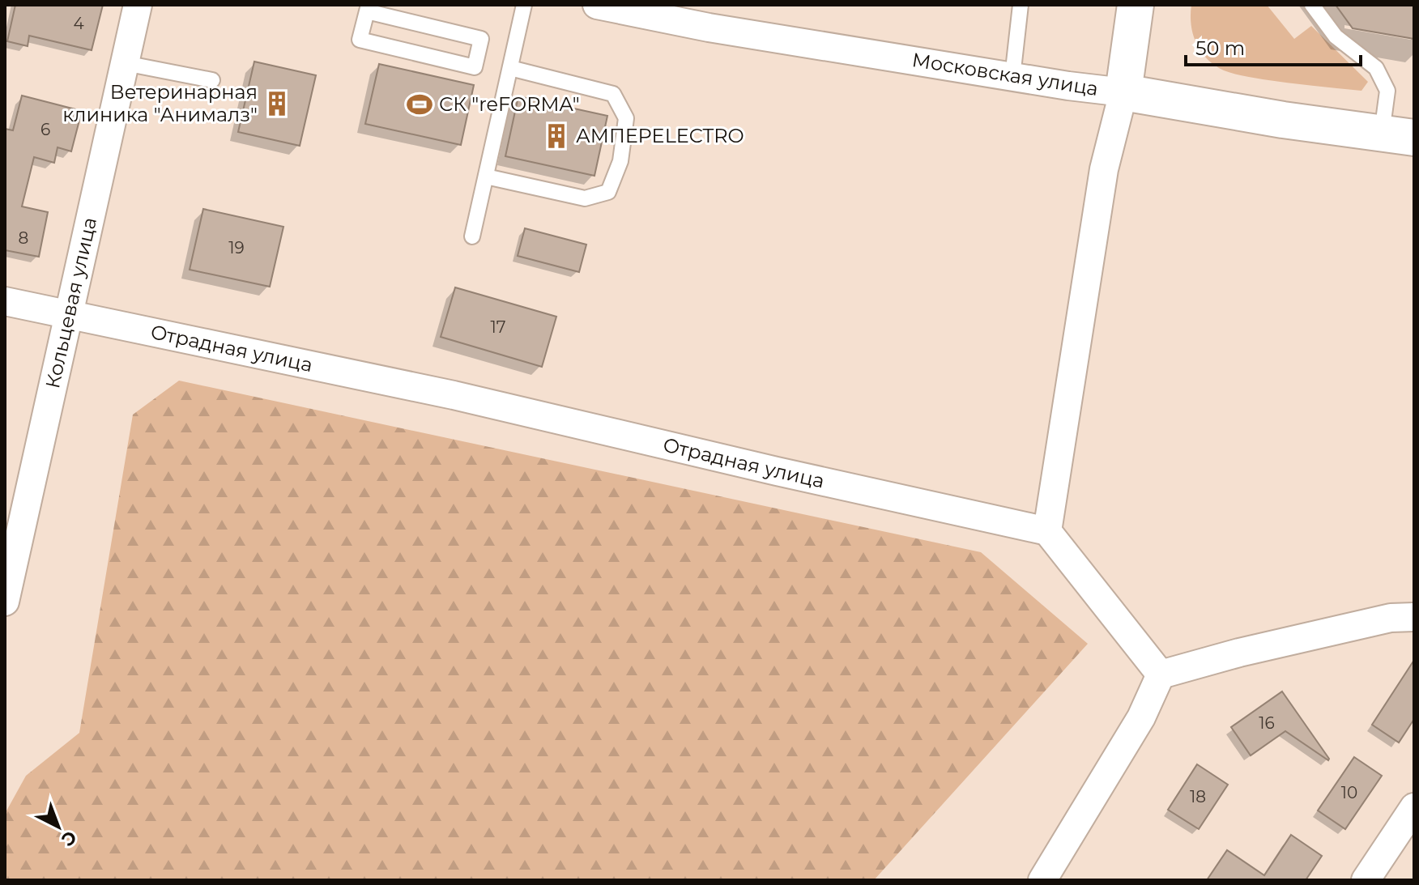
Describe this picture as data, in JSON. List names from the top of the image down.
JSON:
{
  "streets": {
    "main road": ["Московская улица"],
    "street": ["Кольцевая улица", "Отрадная улица"]
  },
  "crossings": [
    ["Кольцевая улица", "Отрадная улица"]
  ],
  "places": {
    "building": ["Ветеринарная клиника \"Анималз\"", "АМПЕРELECTRO"],
    "sports": ["СК \"reFORMA\""]
  },
  "house_numbers": [
    "4",
    "6",
    "8",
    "19",
    "17",
    "16",
    "10",
    "18"
  ],
  "scale_bar": "50 m",
  "north": "bottom right"
}
